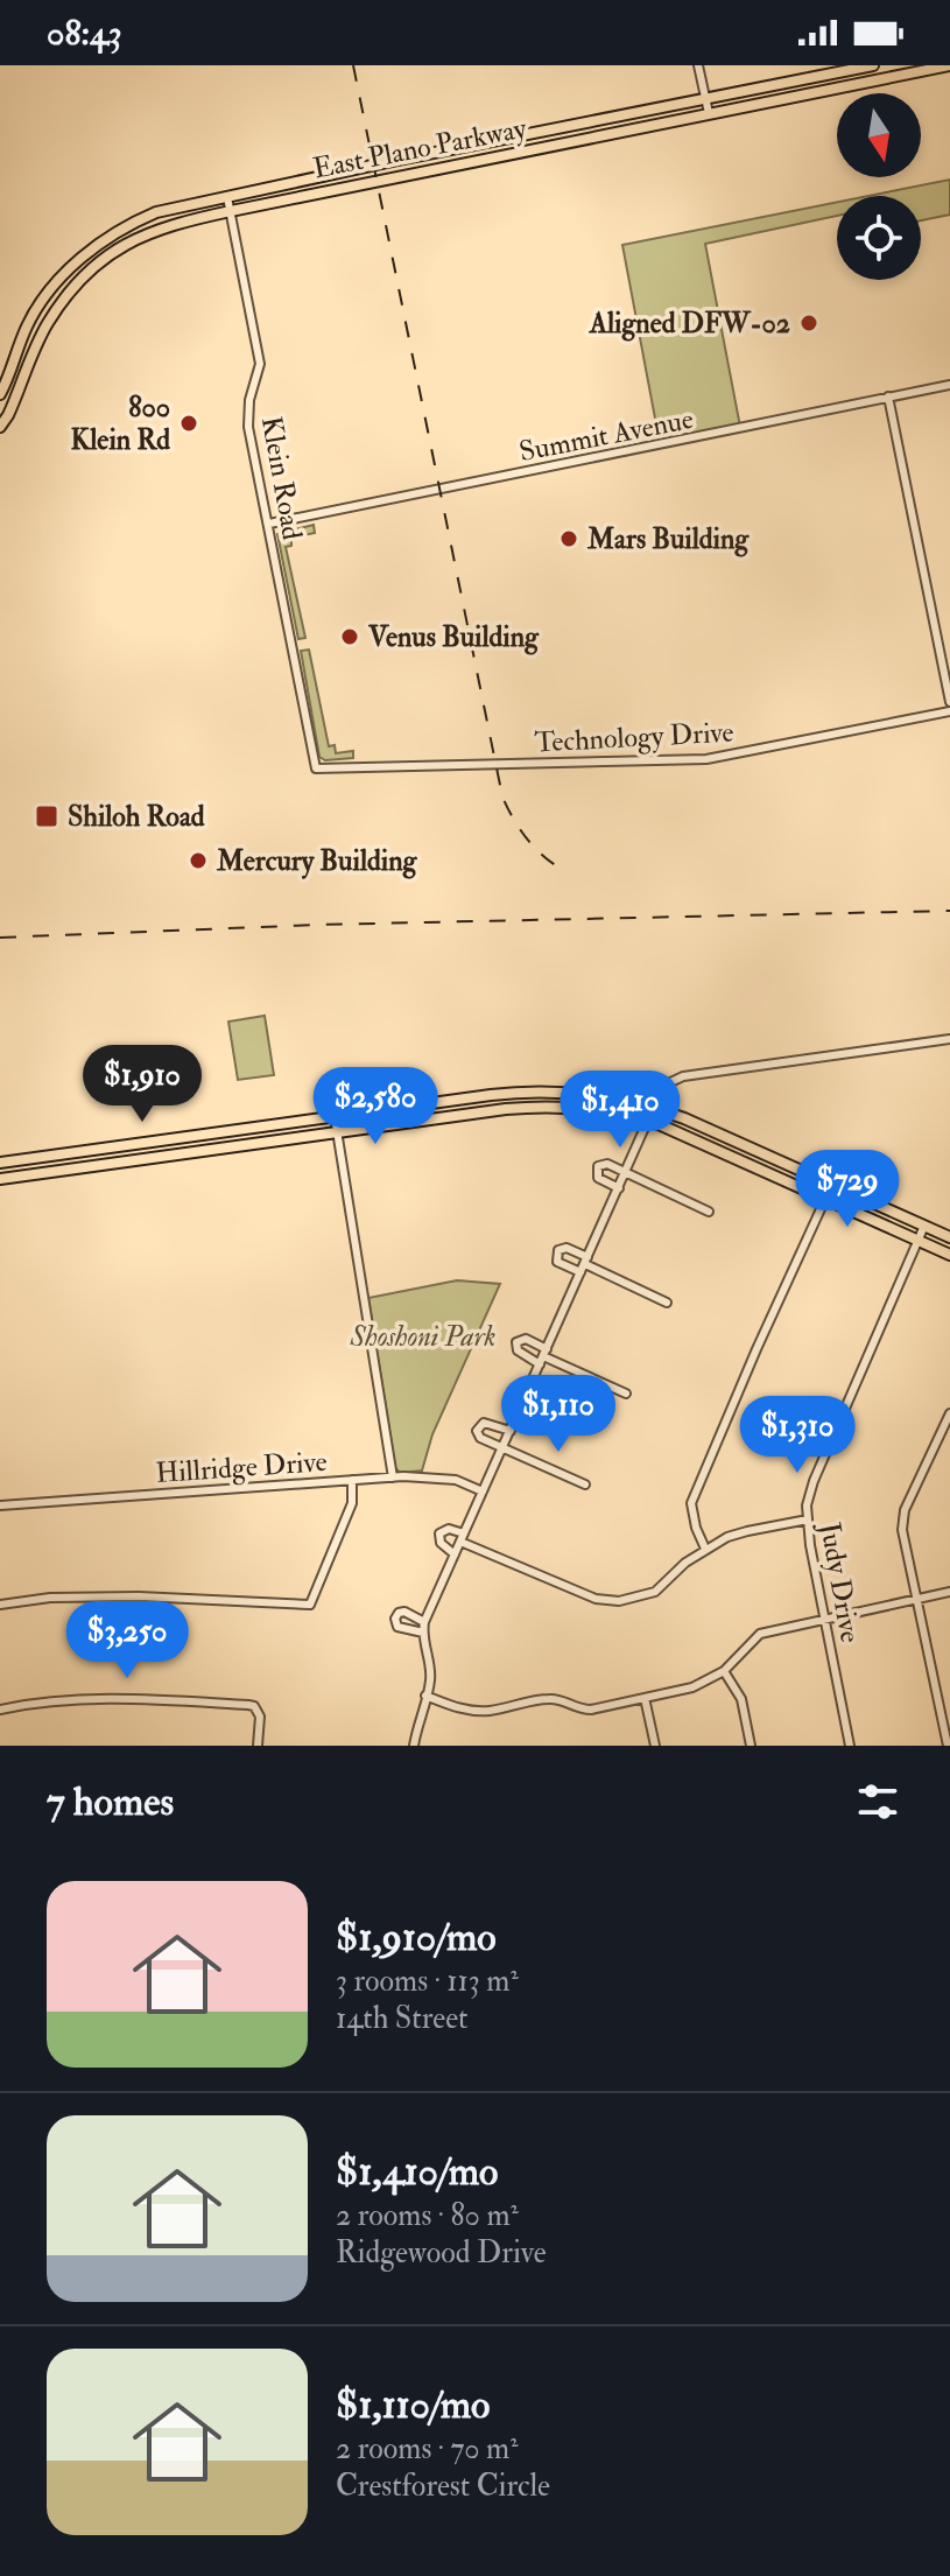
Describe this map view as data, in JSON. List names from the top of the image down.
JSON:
{
  "streets": {
    "main road": ["East Plano Parkway"],
    "street": [
      "Summit Avenue",
      "Klein Road",
      "Technology Drive",
      "Hillridge Drive",
      "Judy Drive"
    ]
  },
  "crossings": [
    ["East Plano Parkway", "Klein Road"],
    ["Summit Avenue", "Klein Road"],
    ["Klein Road", "Technology Drive"]
  ],
  "parks": ["Shoshoni Park"],
  "places": {
    "other": [
      "Aligned DFW-02",
      "800 Klein Rd",
      "Mars Building",
      "Venus Building",
      "Mercury Building"
    ],
    "transit": ["Shiloh Road"]
  },
  "north": "bottom",
  "page": {
    "status": "08:43",
    "price": [
      "$1,910",
      "$2,580",
      "$1,410",
      "$729",
      "$1,110",
      "$1,310",
      "$3,250"
    ],
    "heading": "7 homes",
    "list": [
      {
        "name": "$1,910/mo",
        "note": "3 rooms · 113 m² · 14th Street"
      },
      {
        "name": "$1,410/mo",
        "note": "2 rooms · 80 m² · Ridgewood Drive"
      },
      {
        "name": "$1,110/mo",
        "note": "2 rooms · 70 m² · Crestforest Circle"
      }
    ]
  }
}
